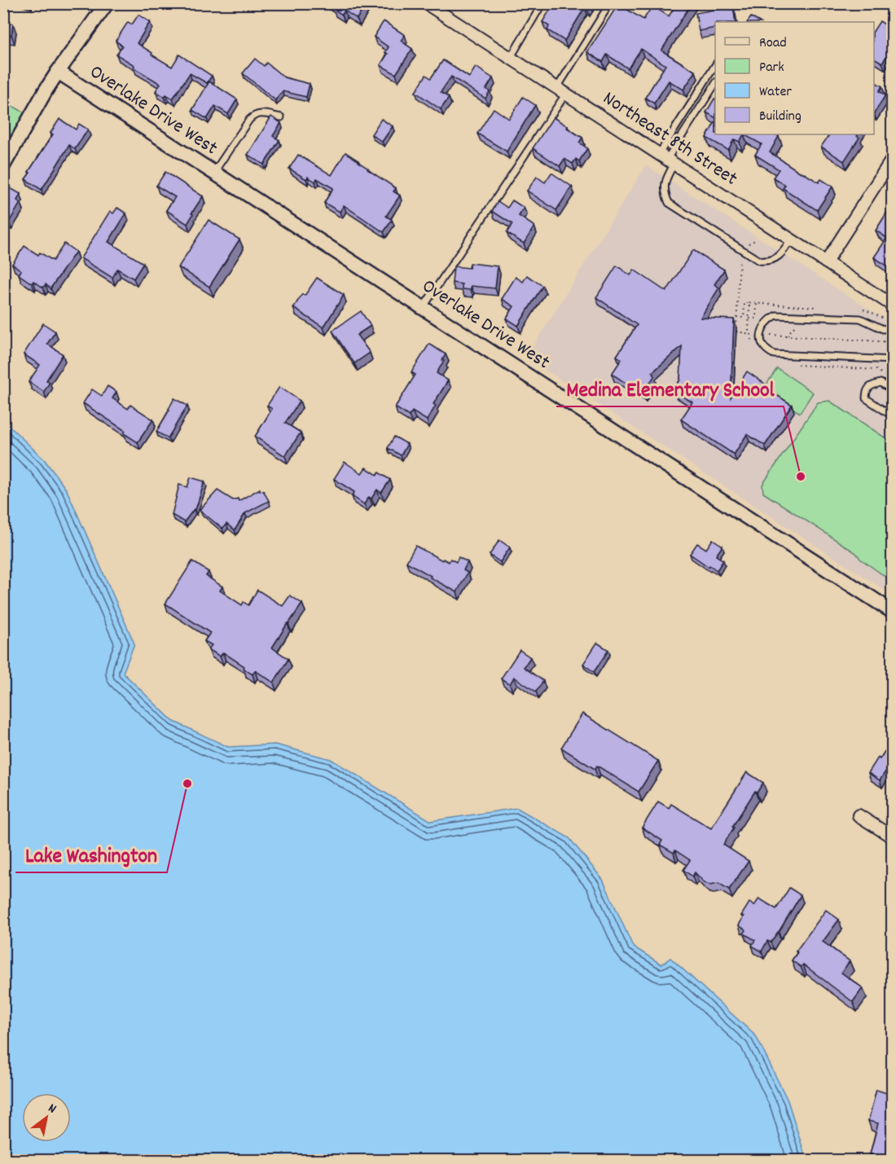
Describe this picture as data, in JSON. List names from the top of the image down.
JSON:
{
  "streets": {
    "street": ["Overlake Drive West", "Northeast 8th Street"]
  },
  "places": ["Medina Elementary School", "Lake Washington"],
  "legend": [
    "Road",
    "Park",
    "Water",
    "Building"
  ],
  "north": "top right"
}
